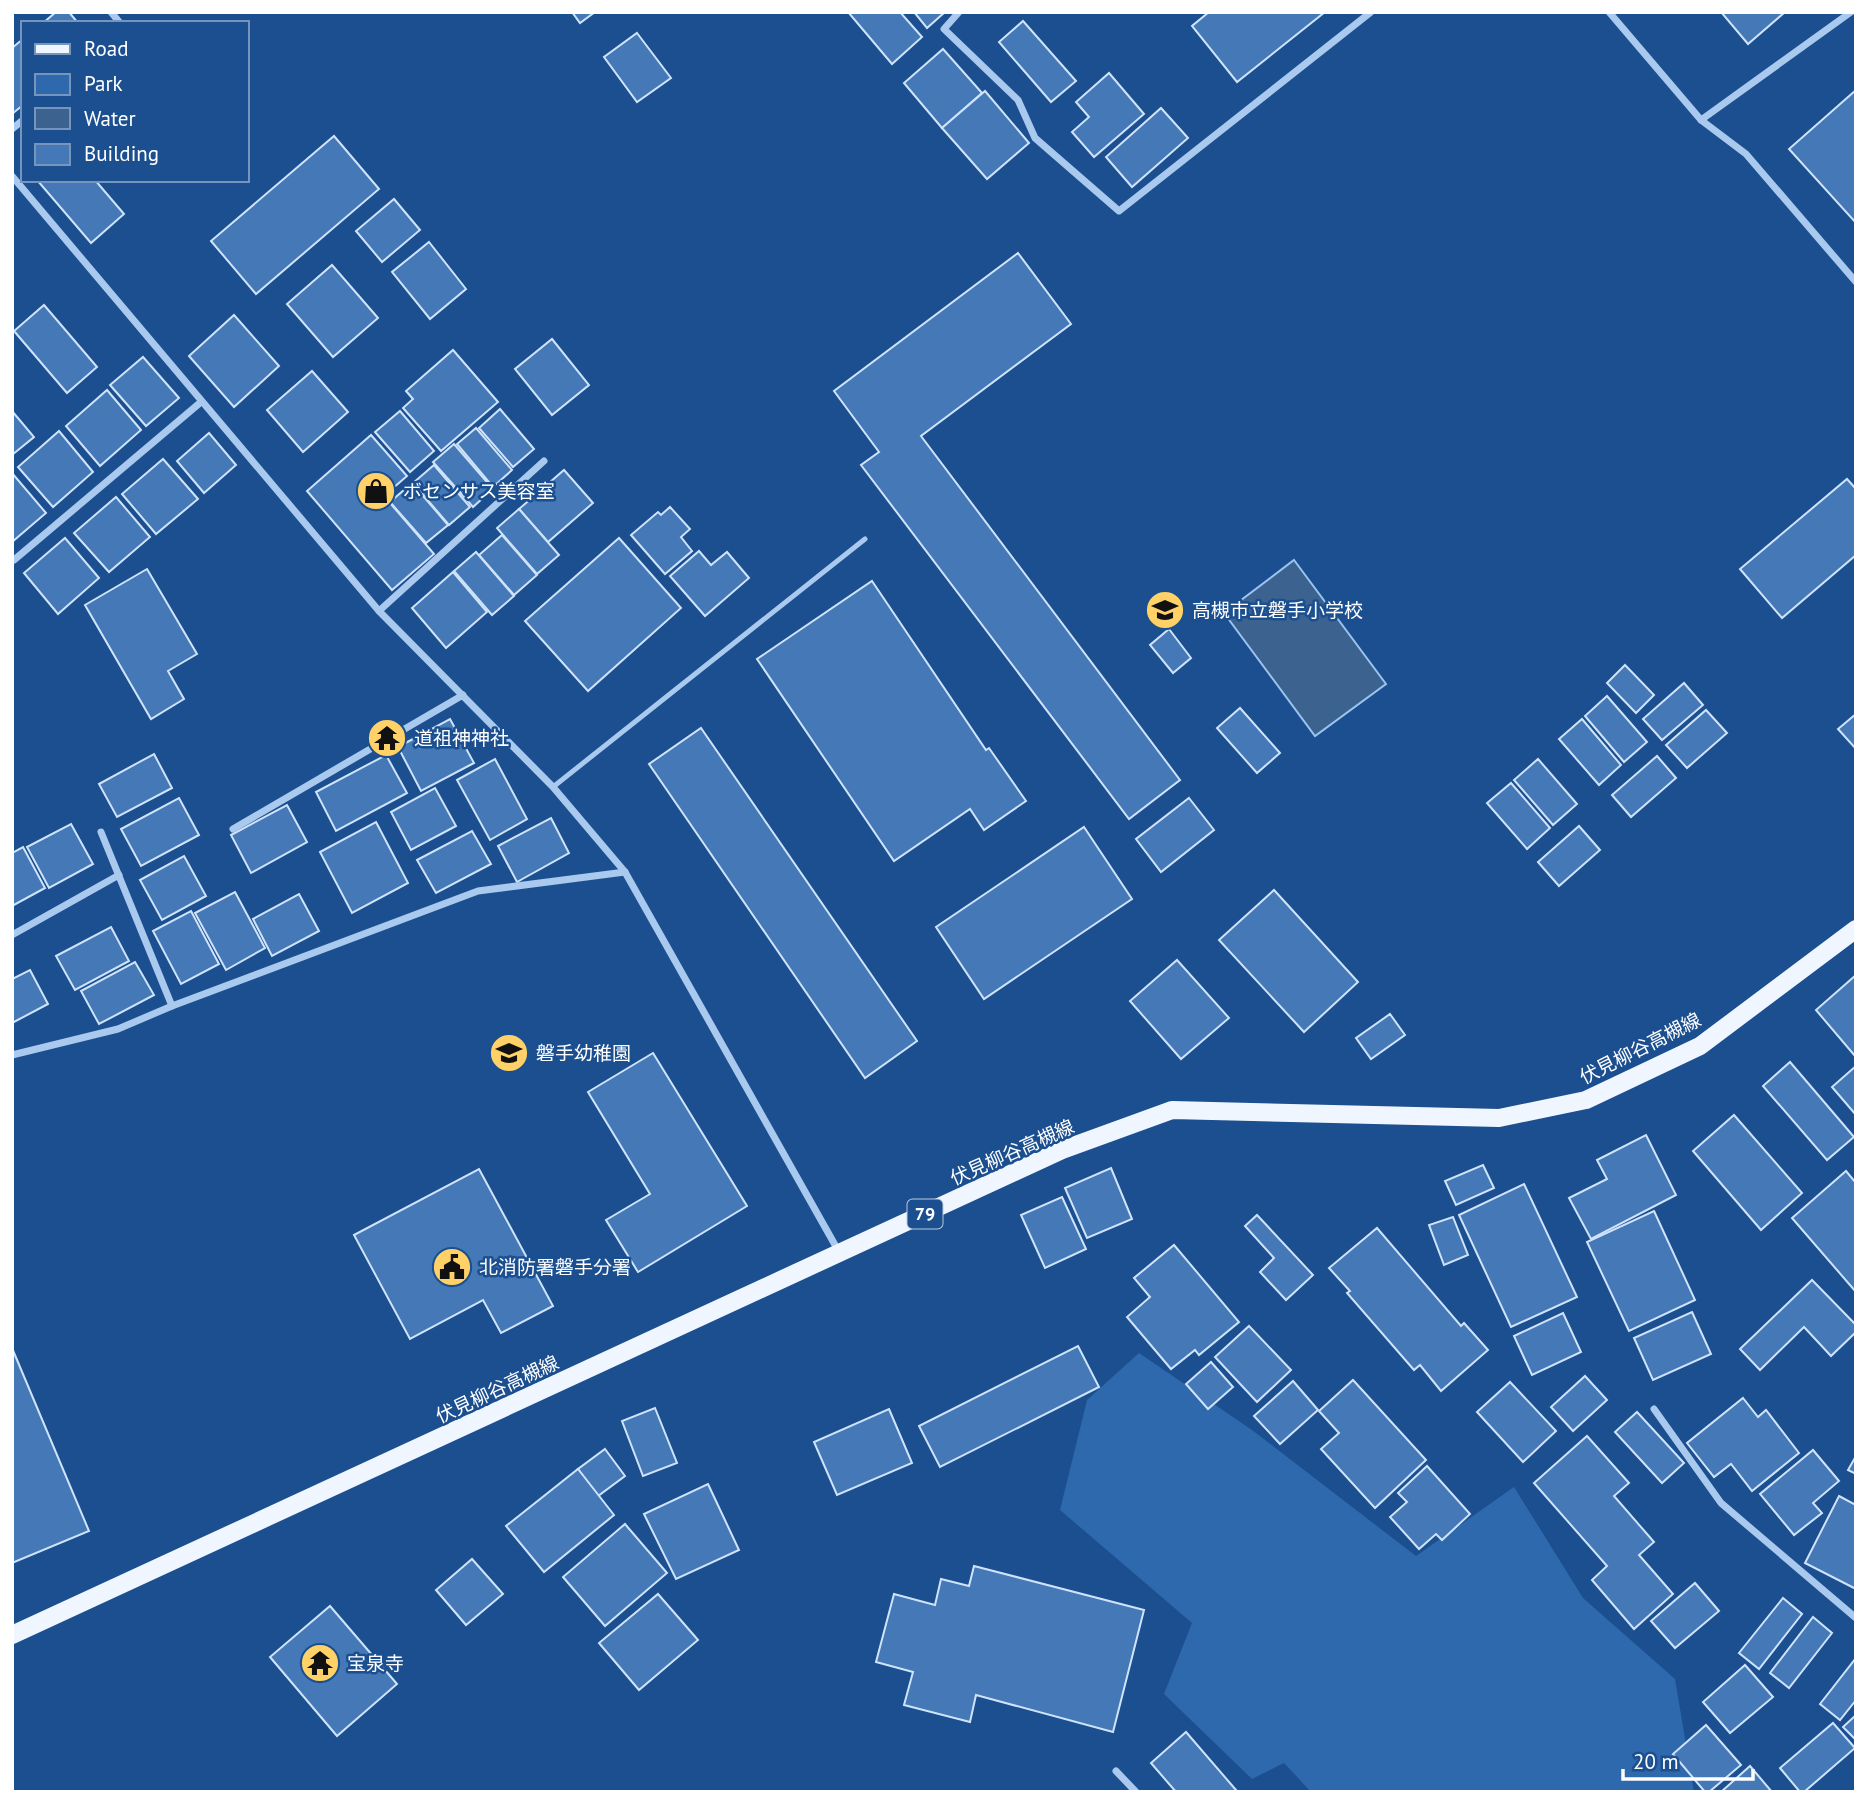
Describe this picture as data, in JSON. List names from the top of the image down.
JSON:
{
  "streets": {
    "main road": ["伏見柳谷高槻線", "79"]
  },
  "places": {
    "shop": ["ボセンサス美容室"],
    "school or university": ["高槻市立磐手小学校", "磐手幼稚園"],
    "temple": ["道祖神神社", "宝泉寺"],
    "public building": ["北消防署磐手分署"]
  },
  "legend": [
    "Road",
    "Park",
    "Water",
    "Building"
  ],
  "scale_bar": "20 m"
}
